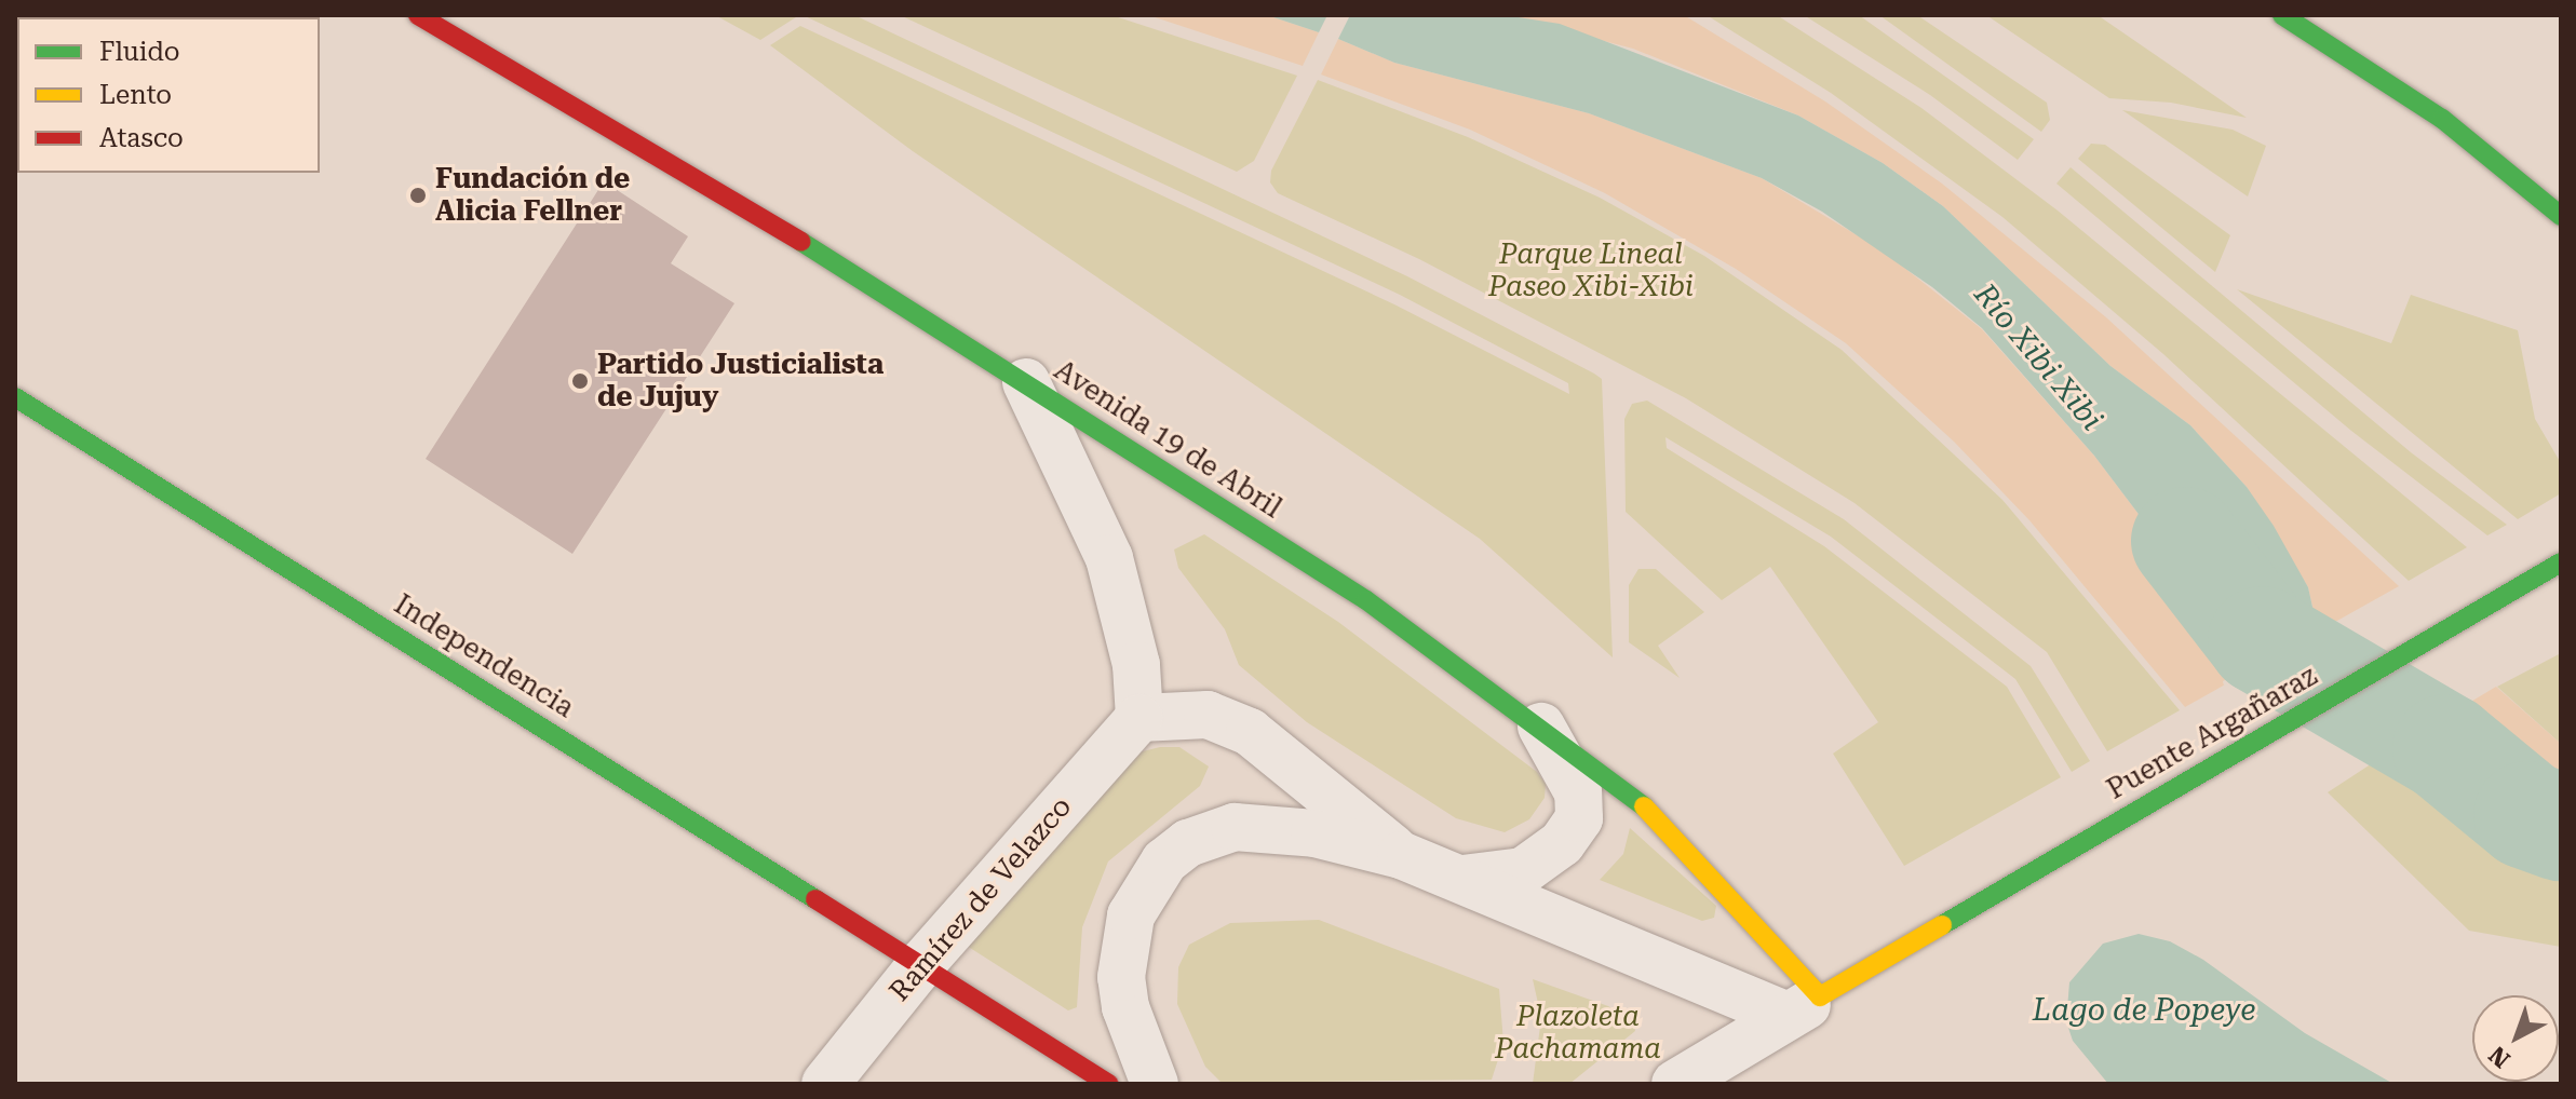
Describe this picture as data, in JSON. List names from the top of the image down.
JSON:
{
  "streets": {
    "main road": ["Avenida 19 de Abril", "Independencia", "Puente Argañaraz"],
    "street": ["Ramírez de Velazco"]
  },
  "crossings": [
    ["Avenida 19 de Abril", "Puente Argañaraz"],
    ["Independencia", "Ramírez de Velazco"]
  ],
  "water": ["Río Xibi Xibi", "Lago de Popeye"],
  "parks": ["Parque Lineal Paseo Xibi-Xibi", "Plazoleta Pachamama"],
  "places": ["Fundación de Alicia Fellner", "Partido Justicialista de Jujuy"],
  "legend": ["Fluido", "Lento", "Atasco"],
  "north": "bottom left"
}
